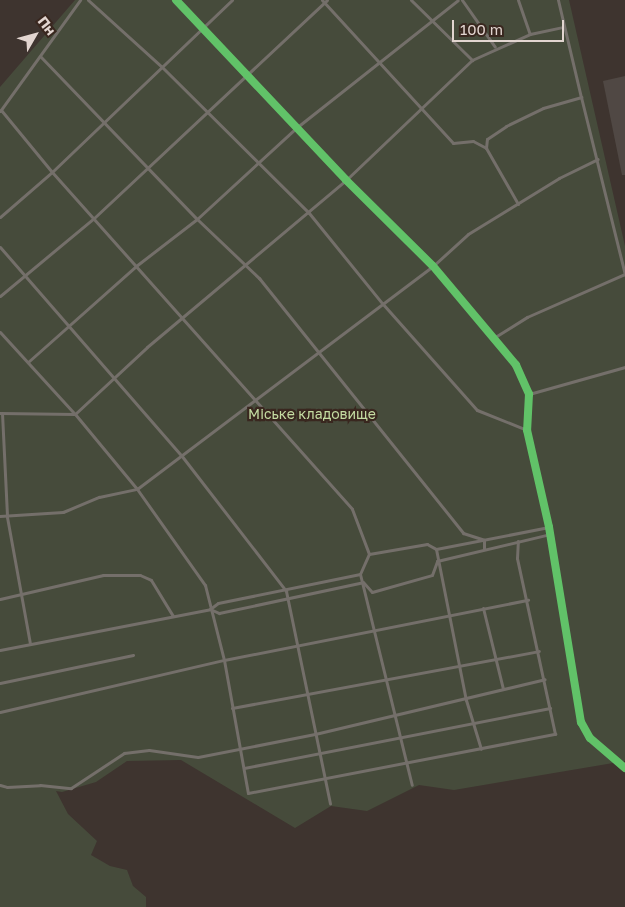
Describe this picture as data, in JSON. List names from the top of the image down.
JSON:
{
  "parks": ["Міське кладовище"],
  "scale_bar": "100 m",
  "north": "top right"
}
